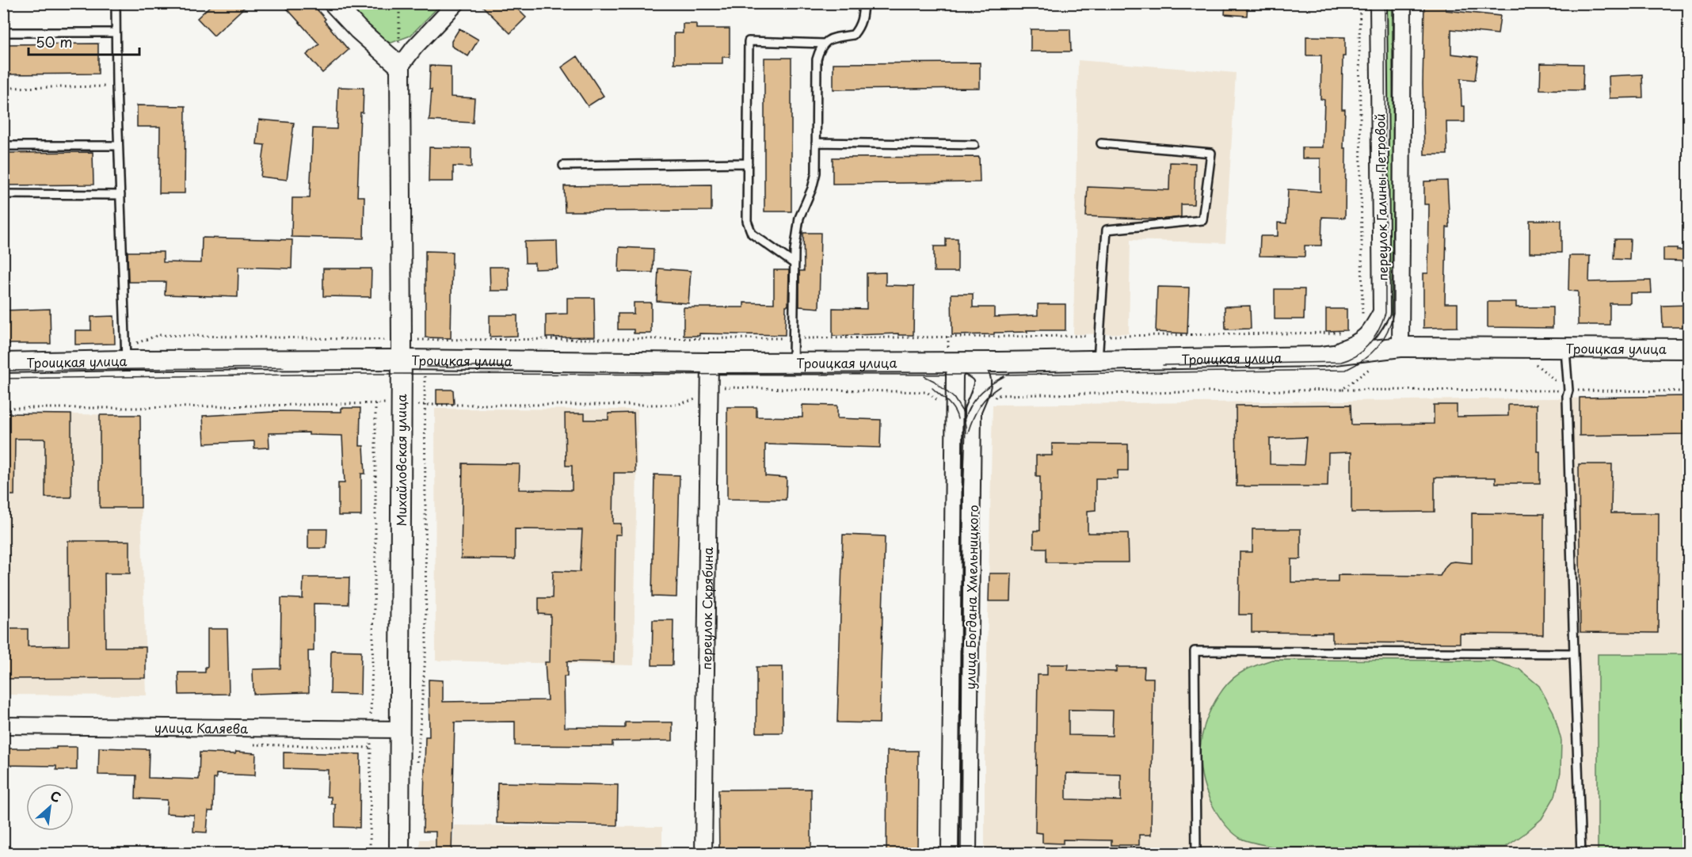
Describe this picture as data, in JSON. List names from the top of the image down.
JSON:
{
  "streets": {
    "street": [
      "переулок Галины Петровой",
      "Троицкая улица",
      "Михайловская улица",
      "улица Богдана Хмельницкого",
      "переулок Скрябина",
      "улица Каляева"
    ]
  },
  "crossings": [
    ["переулок Галины Петровой", "Троицкая улица"],
    ["Троицкая улица", "Михайловская улица"],
    ["Троицкая улица", "улица Богдана Хмельницкого"],
    ["Троицкая улица", "переулок Скрябина"],
    ["Михайловская улица", "улица Каляева"]
  ],
  "scale_bar": "50 m",
  "north": "top right"
}
